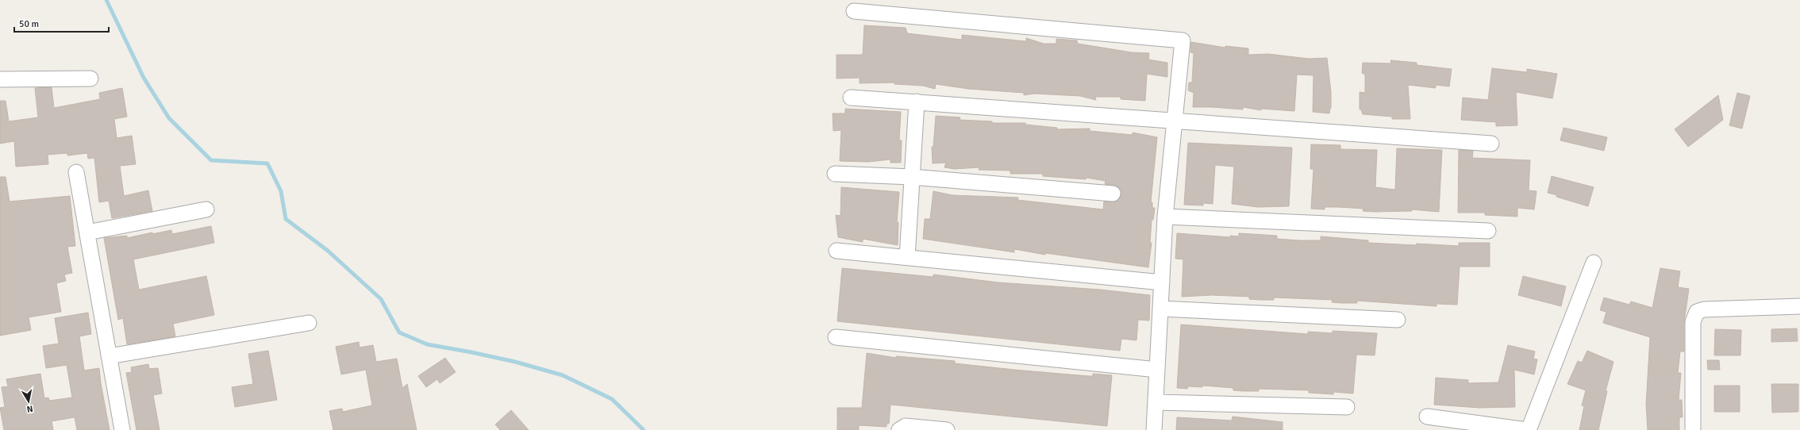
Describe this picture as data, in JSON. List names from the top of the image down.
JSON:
{
  "scale_bar": "50 m",
  "north": "bottom"
}
